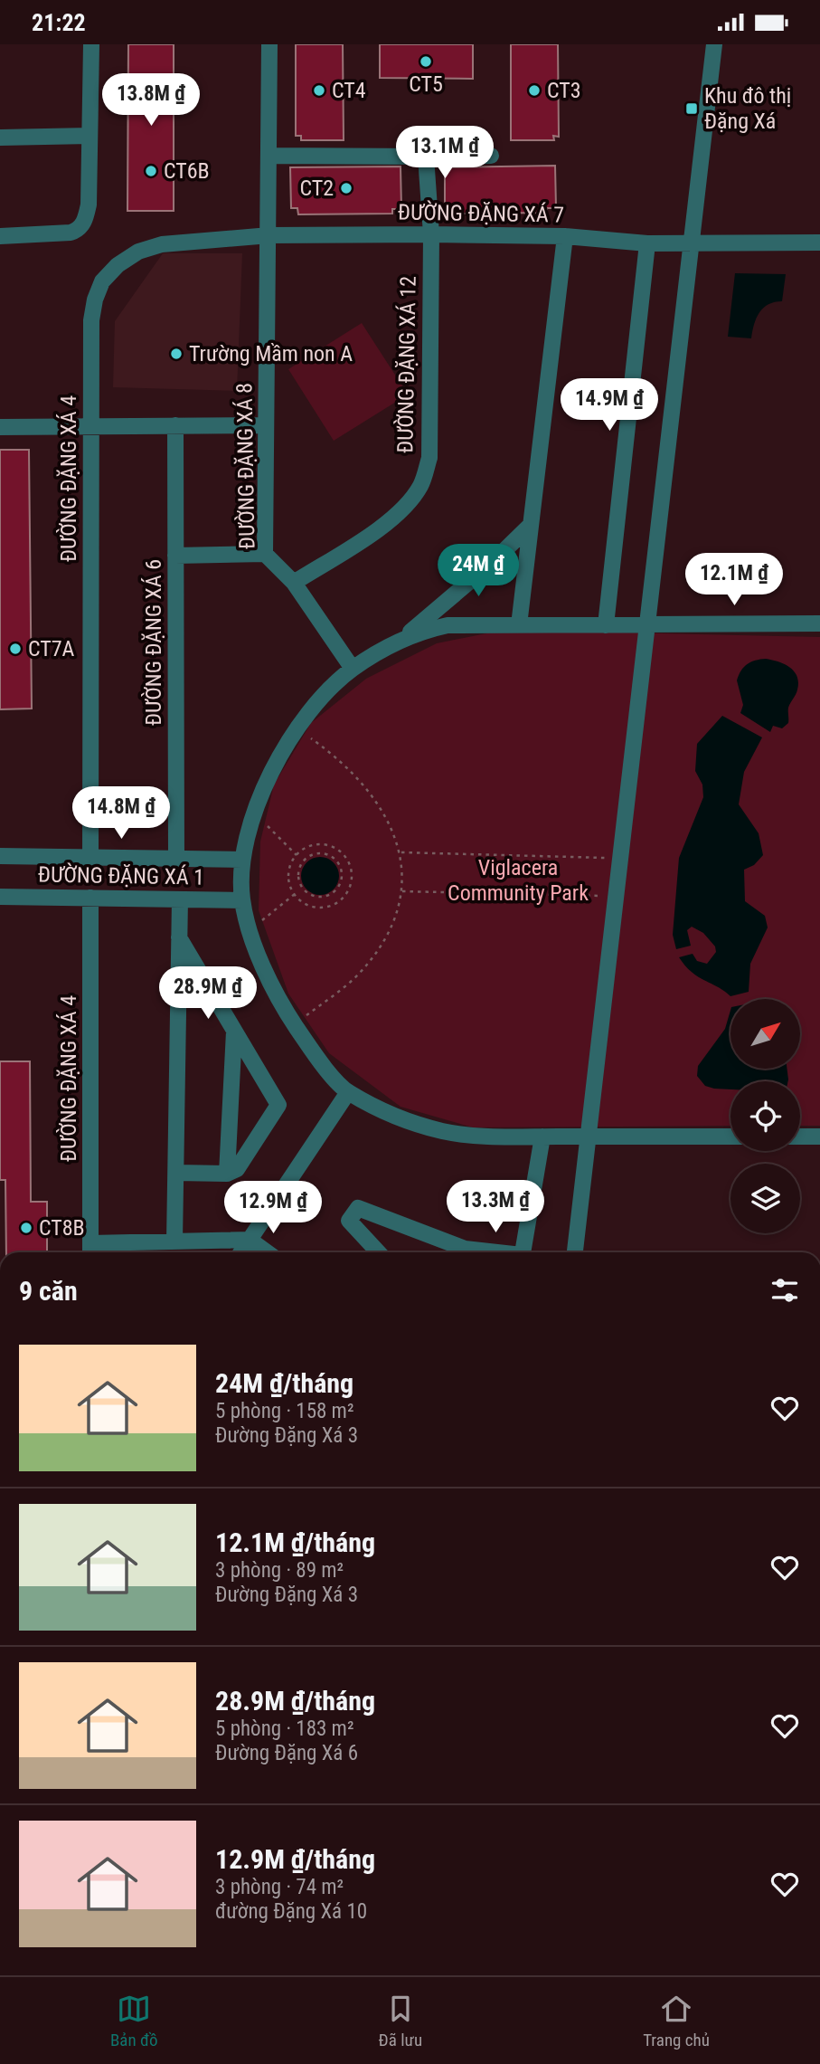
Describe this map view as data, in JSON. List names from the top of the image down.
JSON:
{
  "streets": {
    "street": [
      "ĐƯỜNG ĐẶNG XÁ 7",
      "ĐƯỜNG ĐẶNG XÁ 12",
      "ĐƯỜNG ĐẶNG XÁ 8",
      "ĐƯỜNG ĐẶNG XÁ 4",
      "ĐƯỜNG ĐẶNG XÁ 6",
      "ĐƯỜNG ĐẶNG XÁ 1"
    ]
  },
  "crossings": [
    ["ĐƯỜNG ĐẶNG XÁ 7", "ĐƯỜNG ĐẶNG XÁ 12"],
    ["ĐƯỜNG ĐẶNG XÁ 7", "ĐƯỜNG ĐẶNG XÁ 8"],
    ["ĐƯỜNG ĐẶNG XÁ 7", "ĐƯỜNG ĐẶNG XÁ 4"],
    ["ĐƯỜNG ĐẶNG XÁ 12", "ĐƯỜNG ĐẶNG XÁ 8"],
    ["ĐƯỜNG ĐẶNG XÁ 8", "ĐƯỜNG ĐẶNG XÁ 4"],
    ["ĐƯỜNG ĐẶNG XÁ 4", "ĐƯỜNG ĐẶNG XÁ 1"],
    ["ĐƯỜNG ĐẶNG XÁ 6", "ĐƯỜNG ĐẶNG XÁ 1"]
  ],
  "parks": ["Viglacera Community Park"],
  "places": {
    "other": [
      "CT5",
      "CT4",
      "CT3",
      "CT6B",
      "CT2",
      "Trường Mầm non A",
      "CT7A",
      "CT8B"
    ],
    "transit": ["Khu đô thị Đặng Xá"]
  },
  "north": "top right",
  "page": {
    "status": "21:22",
    "price": [
      "13.8M ₫",
      "13.1M ₫",
      "14.9M ₫",
      "24M ₫",
      "12.1M ₫",
      "14.8M ₫",
      "28.9M ₫",
      "13.3M ₫",
      "12.9M ₫"
    ],
    "heading": "9 căn",
    "list": [
      {
        "name": "24M ₫/tháng",
        "note": "5 phòng · 158 m² · Đường Đặng Xá 3"
      },
      {
        "name": "12.1M ₫/tháng",
        "note": "3 phòng · 89 m² · Đường Đặng Xá 3"
      },
      {
        "name": "28.9M ₫/tháng",
        "note": "5 phòng · 183 m² · Đường Đặng Xá 6"
      },
      {
        "name": "12.9M ₫/tháng",
        "note": "3 phòng · 74 m² · đường Đặng Xá 10"
      }
    ],
    "tabs": ["Bản đồ", "Đã lưu", "Trang chủ"]
  }
}
